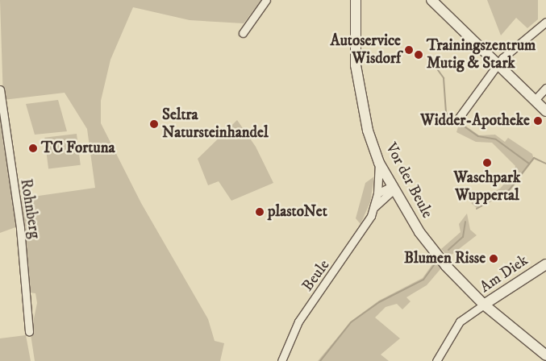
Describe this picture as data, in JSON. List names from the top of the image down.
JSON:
{
  "streets": {
    "main road": ["Vor der Beule", "Am Diek"],
    "street": ["Rohnberg", "Beule"]
  },
  "crossings": [
    ["Vor der Beule", "Am Diek"],
    ["Vor der Beule", "Beule"]
  ],
  "places": [
    "Autoservice Wisdorf",
    "Trainingszentrum Mutig & Stark",
    "Widder-Apotheke",
    "Seltra Natursteinhandel",
    "TC Fortuna",
    "Waschpark Wuppertal",
    "plastoNet",
    "Blumen Risse"
  ]
}
